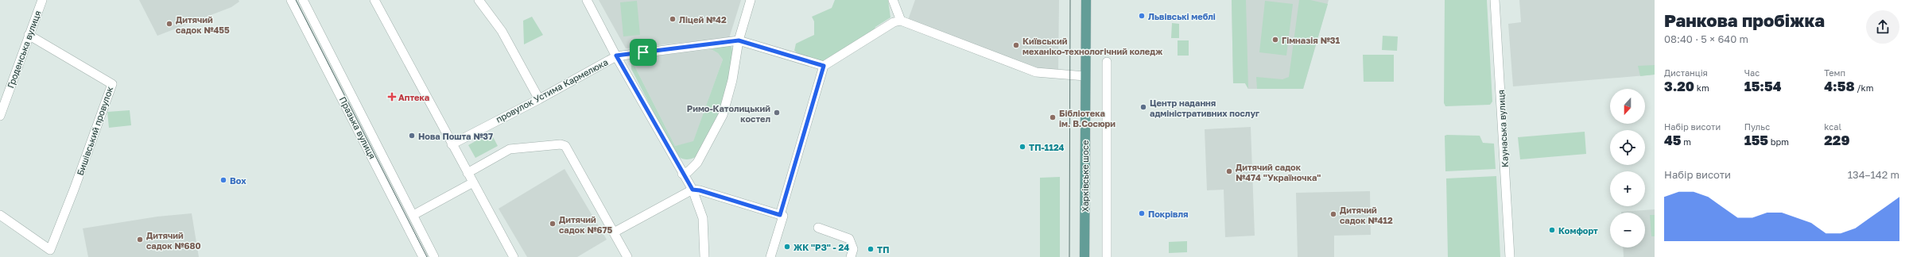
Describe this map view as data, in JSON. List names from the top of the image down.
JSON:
{
  "streets": {
    "main road": ["Харківське шосе"],
    "street": [
      "Гроденська вулиця",
      "провулок Устима Кармелюка",
      "Празька вулиця",
      "Каунаська вулиця",
      "Бишівський провулок"
    ]
  },
  "crossings": [
    ["Гроденська вулиця", "Бишівський провулок"]
  ],
  "places": {
    "other": [
      "Львівські меблі",
      "Ліцей №42",
      "Дитячий садок №455",
      "Гімназія №31",
      "Київський механіко-технологічний коледж",
      "Центр надання адміністративних послуг",
      "Римо-Католицький костел",
      "Бібліотека ім. В.Сосюри",
      "Нова Пошта №37",
      "ТП-1124",
      "Дитячий садок №474 \"Україночка\"",
      "Box",
      "Покрівля",
      "Дитячий садок №412",
      "Дитячий садок №675",
      "Комфорт",
      "Дитячий садок №680",
      "ЖК \"РЗ\" - 24",
      "ТП"
    ],
    "health": ["Аптека"]
  },
  "north": "bottom",
  "page": {
    "heading": ["Ранкова пробіжка", "08:40 · 5 × 640 m"],
    "stats": [
      ["Дистанція", "3.20 km"],
      ["Час", "15:54"],
      ["Темп", "4:58 /km"],
      ["Набір висоти", "45 m"],
      ["Пульс", "155 bpm"],
      ["kcal", "229"]
    ],
    "map_buttons": ["+", "−"],
    "chart": ["Набір висоти", "134–142 m"]
  }
}
